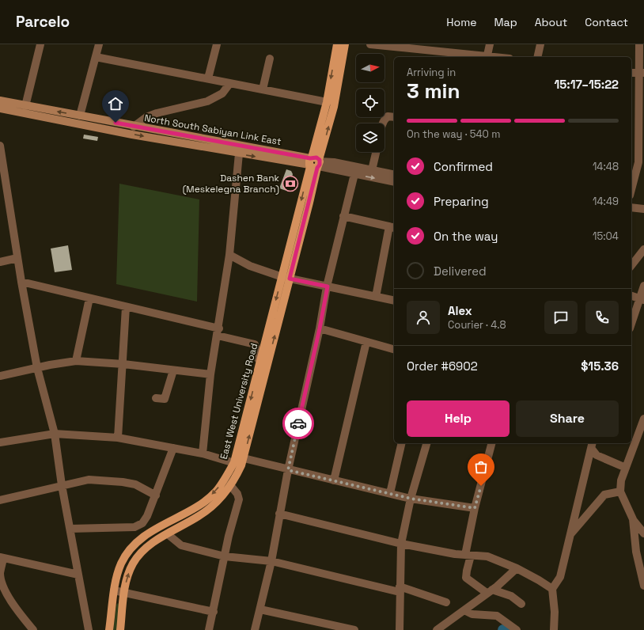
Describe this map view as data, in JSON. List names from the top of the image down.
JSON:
{
  "streets": {
    "main road": ["North South Sabiyan Link East", "East West University Road"]
  },
  "crossings": [
    ["North South Sabiyan Link East", "East West University Road"]
  ],
  "places": {
    "bank": ["Dashen Bank (Meskelegna Branch)"]
  },
  "north": "right",
  "page": {
    "header": "Parcelo",
    "nav": [
      "Home",
      "Map",
      "About",
      "Contact"
    ],
    "heading": ["3 min", "Arriving in", "15:17–15:22"],
    "panel": [
      "Alex",
      "Courier · 4.8",
      "Order #6902",
      "$15.36"
    ],
    "bar": "On the way · 540 m",
    "list": [
      ["Confirmed", "14:48"],
      ["Preparing", "14:49"],
      ["On the way", "15:04"],
      "Delivered"
    ],
    "buttons": ["Help", "Share"]
  }
}
